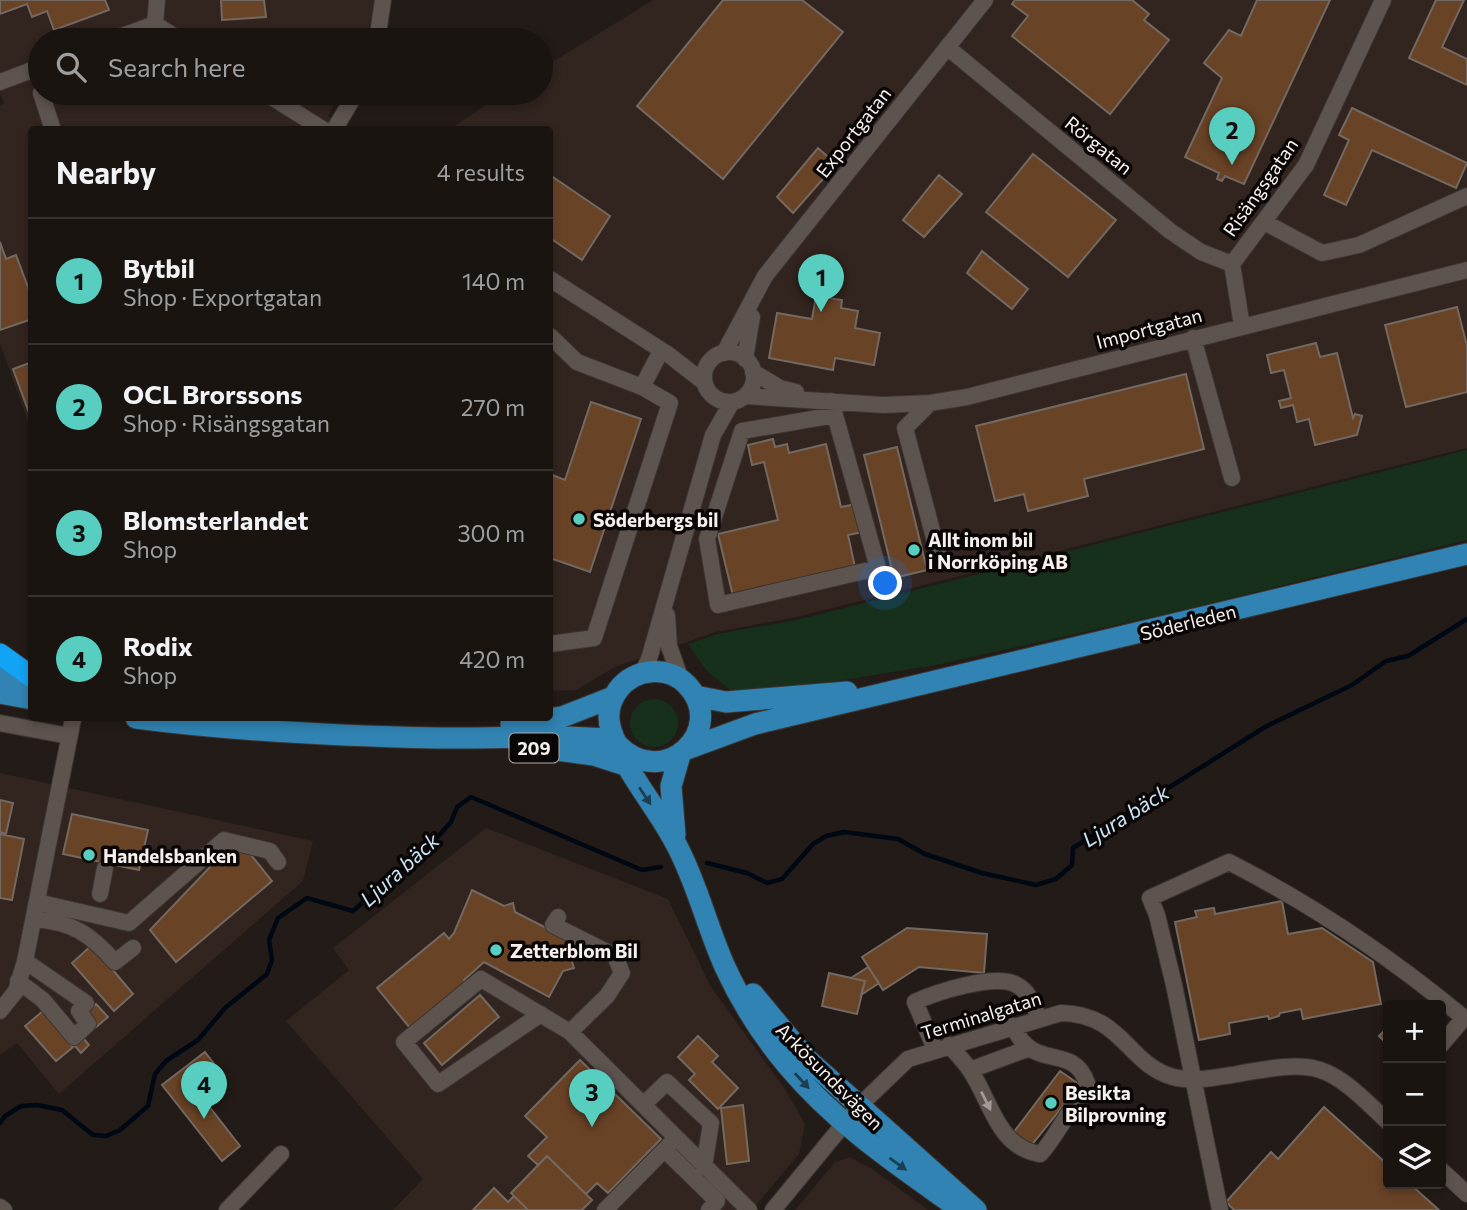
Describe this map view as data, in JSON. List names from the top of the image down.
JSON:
{
  "streets": {
    "main road": ["Söderleden", "209", "Arkösundsvägen"],
    "street": [
      "Exportgatan",
      "Rörgatan",
      "Risängsgatan",
      "Importgatan",
      "Terminalgatan"
    ]
  },
  "crossings": [
    ["Exportgatan", "Rörgatan"],
    ["Exportgatan", "Importgatan"],
    ["Rörgatan", "Risängsgatan"],
    ["Risängsgatan", "Importgatan"],
    ["Söderleden", "209"],
    ["Söderleden", "Arkösundsvägen"],
    ["209", "Arkösundsvägen"],
    ["Terminalgatan", "Arkösundsvägen"]
  ],
  "water": ["Ljura bäck"],
  "places": [
    "Söderbergs bil",
    "Allt inom bil i Norrköping AB",
    "Handelsbanken",
    "Zetterblom Bil",
    "Besikta Bilprovning"
  ],
  "page": {
    "search": "Search here",
    "pins": [
      "2",
      "1",
      "4",
      "3"
    ],
    "heading": ["Nearby", "4 results"],
    "list": [
      {
        "mark": "1",
        "name": "Bytbil",
        "note": "Shop · Exportgatan",
        "value": "140 m"
      },
      {
        "mark": "2",
        "name": "OCL Brorssons",
        "note": "Shop · Risängsgatan",
        "value": "270 m"
      },
      {
        "mark": "3",
        "name": "Blomsterlandet",
        "note": "Shop",
        "value": "300 m"
      },
      {
        "mark": "4",
        "name": "Rodix",
        "note": "Shop",
        "value": "420 m"
      }
    ],
    "map_buttons": ["+", "−"]
  }
}
